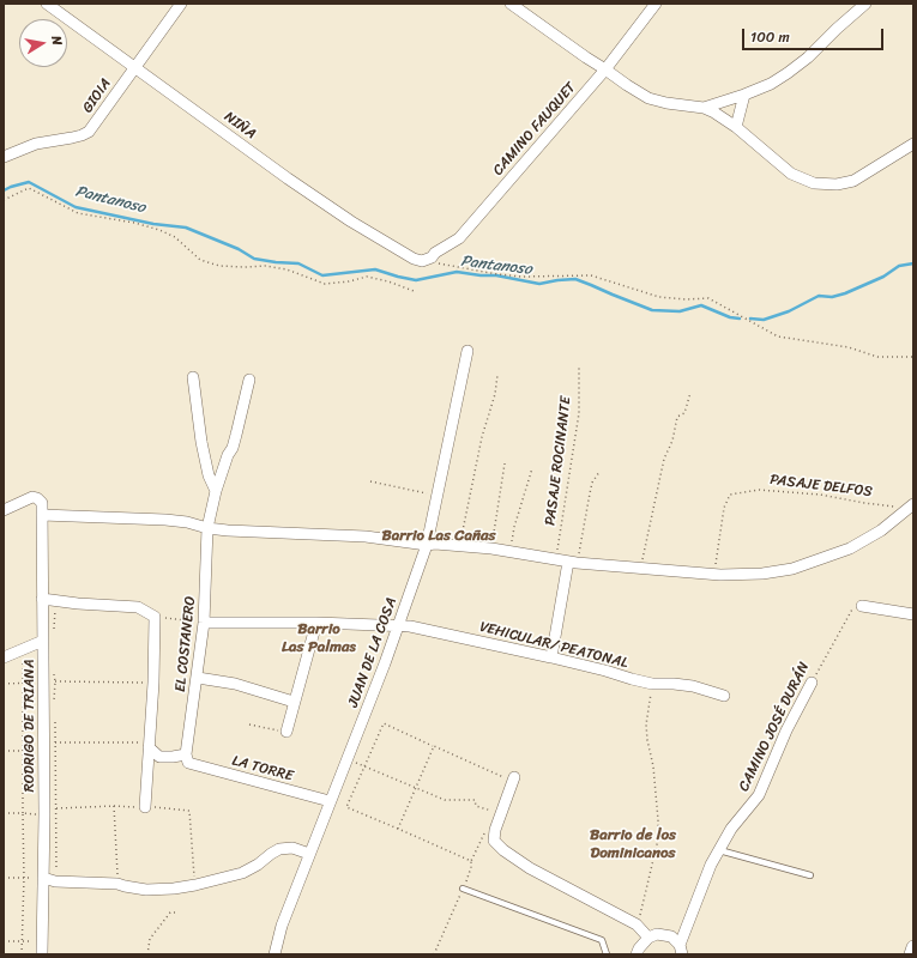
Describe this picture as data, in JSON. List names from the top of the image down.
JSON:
{
  "streets": {
    "street": [
      "GIOIA",
      "NIÑA",
      "CAMINO FAUQUET",
      "EL COSTANERO",
      "VEHICULAR/ PEATONAL",
      "JUAN DE LA COSA",
      "RODRIGO DE TRIANA",
      "CAMINO JOSÉ DURÁN",
      "LA TORRE"
    ],
    "path": ["PASAJE ROCINANTE", "PASAJE DELFOS"]
  },
  "crossings": [
    ["GIOIA", "NIÑA"],
    ["NIÑA", "CAMINO FAUQUET"],
    ["EL COSTANERO", "VEHICULAR/ PEATONAL"],
    ["EL COSTANERO", "LA TORRE"],
    ["VEHICULAR/ PEATONAL", "JUAN DE LA COSA"],
    ["JUAN DE LA COSA", "LA TORRE"]
  ],
  "districts": ["Barrio Las Cañas", "Barrio Las Palmas", "Barrio de los Dominicanos"],
  "water": ["Pantanoso"],
  "scale_bar": "100 m",
  "north": "right"
}
